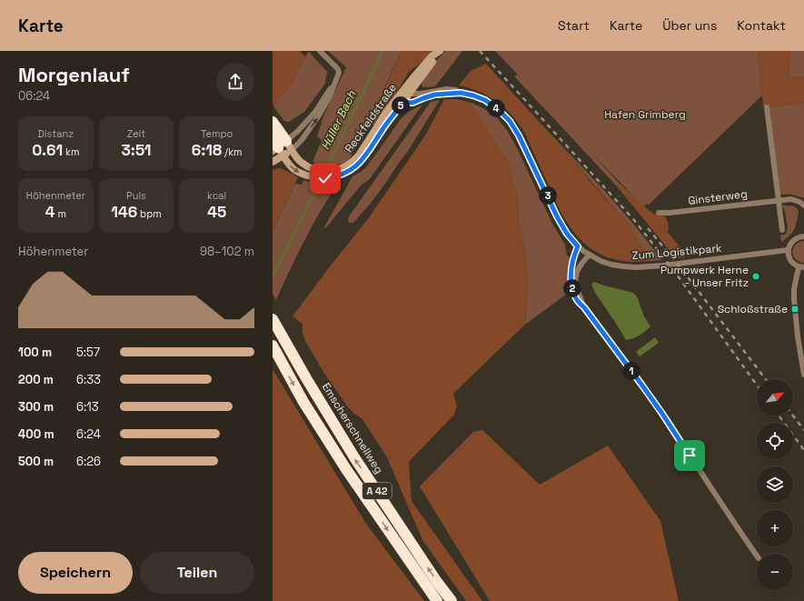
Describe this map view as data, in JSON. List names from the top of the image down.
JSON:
{
  "streets": {
    "highway": ["Emscherschnellweg", "A 42"],
    "street": ["Reckfeldstraße", "Ginsterweg", "Zum Logistikpark"]
  },
  "crossings": [
    ["Reckfeldstraße", "Zum Logistikpark"]
  ],
  "water": ["Hüller Bach"],
  "parks": ["Hafen Grimberg"],
  "places": {
    "other": ["Pumpwerk Herne - Unser Fritz"],
    "transit": ["Schloßstraße"]
  },
  "north": "top right",
  "page": {
    "header": "Karte",
    "nav": [
      "Start",
      "Karte",
      "Über uns",
      "Kontakt"
    ],
    "heading": ["Morgenlauf", "06:24"],
    "pins": [
      "5",
      "4",
      "3",
      "2",
      "1"
    ],
    "stats": [
      ["Distanz", "0.61 km"],
      ["Zeit", "3:51"],
      ["Tempo", "6:18 /km"],
      ["Höhenmeter", "4 m"],
      ["Puls", "146 bpm"],
      ["kcal", "45"]
    ],
    "chart": ["Höhenmeter", "98–102 m"],
    "list": [
      {
        "name": "100 m",
        "note": "5:57"
      },
      {
        "name": "200 m",
        "note": "6:33"
      },
      {
        "name": "300 m",
        "note": "6:13"
      },
      {
        "name": "400 m",
        "note": "6:24"
      },
      {
        "name": "500 m",
        "note": "6:26"
      }
    ],
    "map_buttons": ["+", "−"],
    "buttons": ["Speichern", "Teilen"]
  }
}
